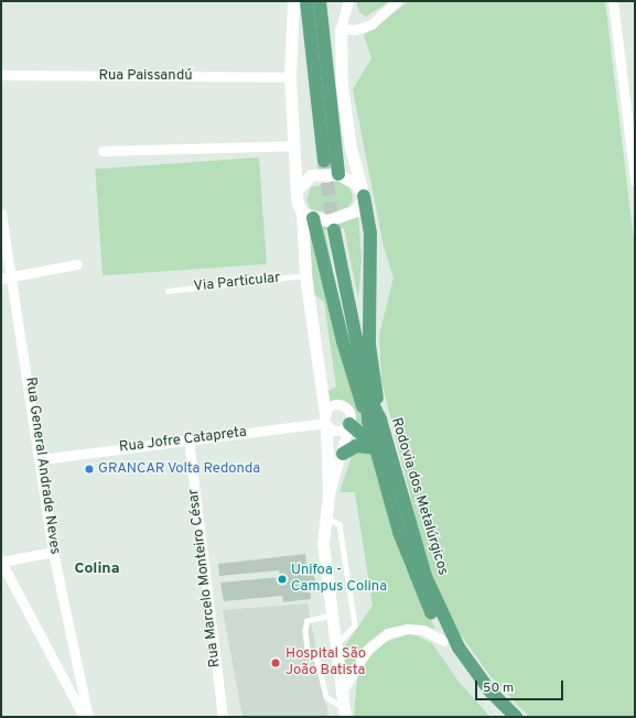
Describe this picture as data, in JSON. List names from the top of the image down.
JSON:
{
  "streets": {
    "main road": ["Rodovia dos Metalúrgicos"],
    "street": [
      "Rua Paissandú",
      "Rua Jofre Catapreta",
      "Rua General Andrade Neves",
      "Rua Marcelo Monteiro César"
    ],
    "lane": ["Via Particular"]
  },
  "crossings": [
    ["Rua Jofre Catapreta", "Rua General Andrade Neves"],
    ["Rua Jofre Catapreta", "Rua Marcelo Monteiro César"]
  ],
  "districts": ["Colina"],
  "places": ["GRANCAR Volta Redonda", "Unifoa - Campus Colina", "Hospital São João Batista"],
  "scale_bar": "50 m"
}
